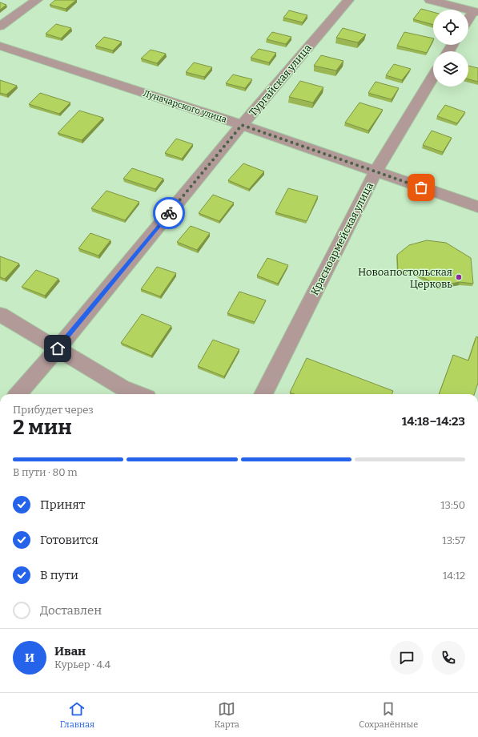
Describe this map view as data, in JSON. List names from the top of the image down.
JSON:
{
  "streets": {
    "street": ["Тургайская улица", "Луначарского улица", "Красноармейская улица"]
  },
  "crossings": [
    ["Тургайская улица", "Луначарского улица"],
    ["Луначарского улица", "Красноармейская улица"]
  ],
  "places": ["Новоапостольская Церковь"],
  "page": {
    "heading": ["2 мин", "Прибудет через", "14:18–14:23"],
    "panel": ["Иван", "Курьер · 4.4"],
    "bar": "В пути · 80 m",
    "list": [
      ["Принят", "13:50"],
      ["Готовится", "13:57"],
      ["В пути", "14:12"],
      "Доставлен"
    ],
    "round": "И",
    "tabs": ["Главная", "Карта", "Сохранённые"]
  }
}
